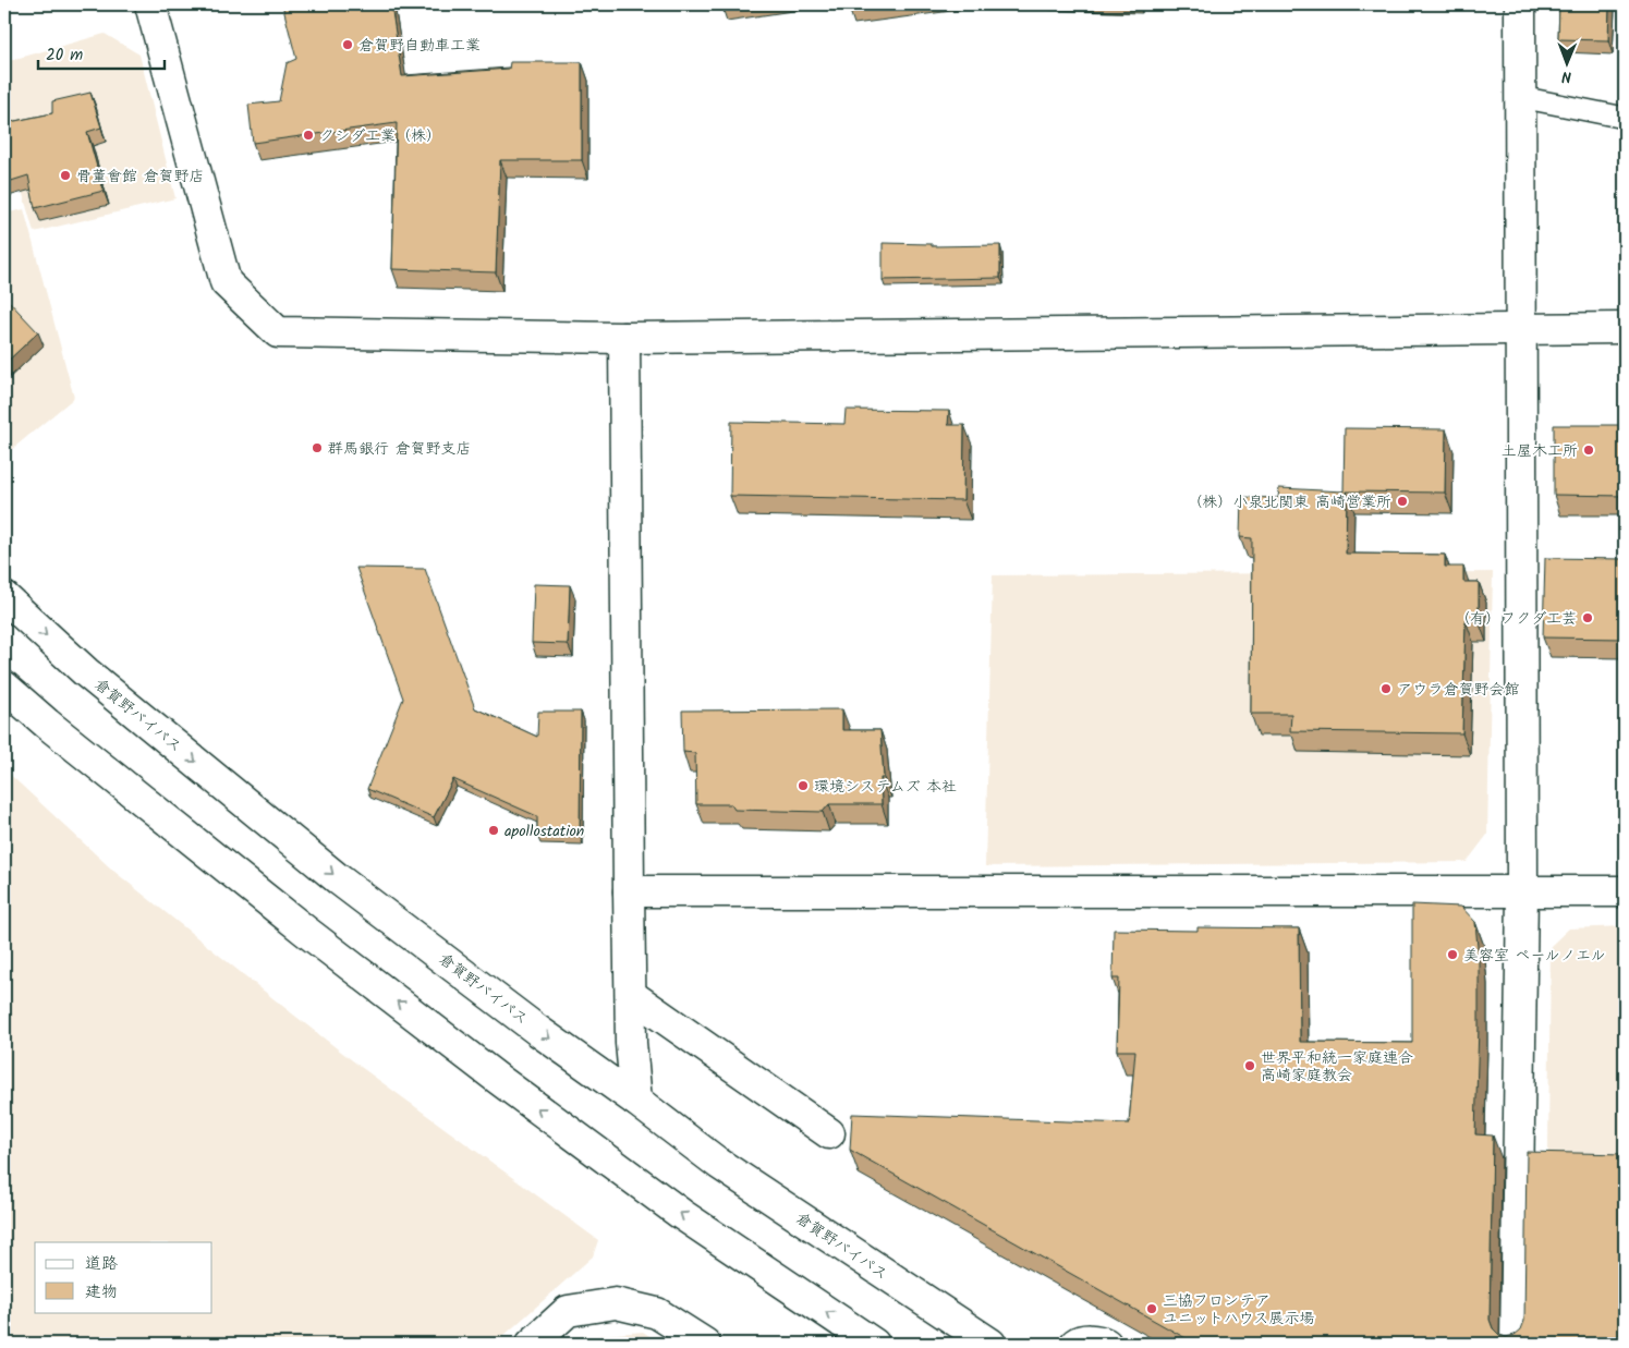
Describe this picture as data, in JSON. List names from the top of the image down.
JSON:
{
  "streets": {
    "main road": ["倉賀野バイパス"]
  },
  "places": [
    "倉賀野自動車工業",
    "クシダ工業（株）",
    "骨董會館 倉賀野店",
    "群馬銀行 倉賀野支店",
    "土屋木工所",
    "（株）小泉北関東 高崎営業所",
    "（有）フクダ工芸",
    "アウラ倉賀野会館",
    "環境システムズ 本社",
    "apollostation",
    "美容室 ペールノエル",
    "世界平和統一家庭連合 高崎家庭教会",
    "三協フロンテア ユニットハウス展示場"
  ],
  "legend": ["道路", "建物"],
  "scale_bar": "20 m",
  "north": "bottom"
}
